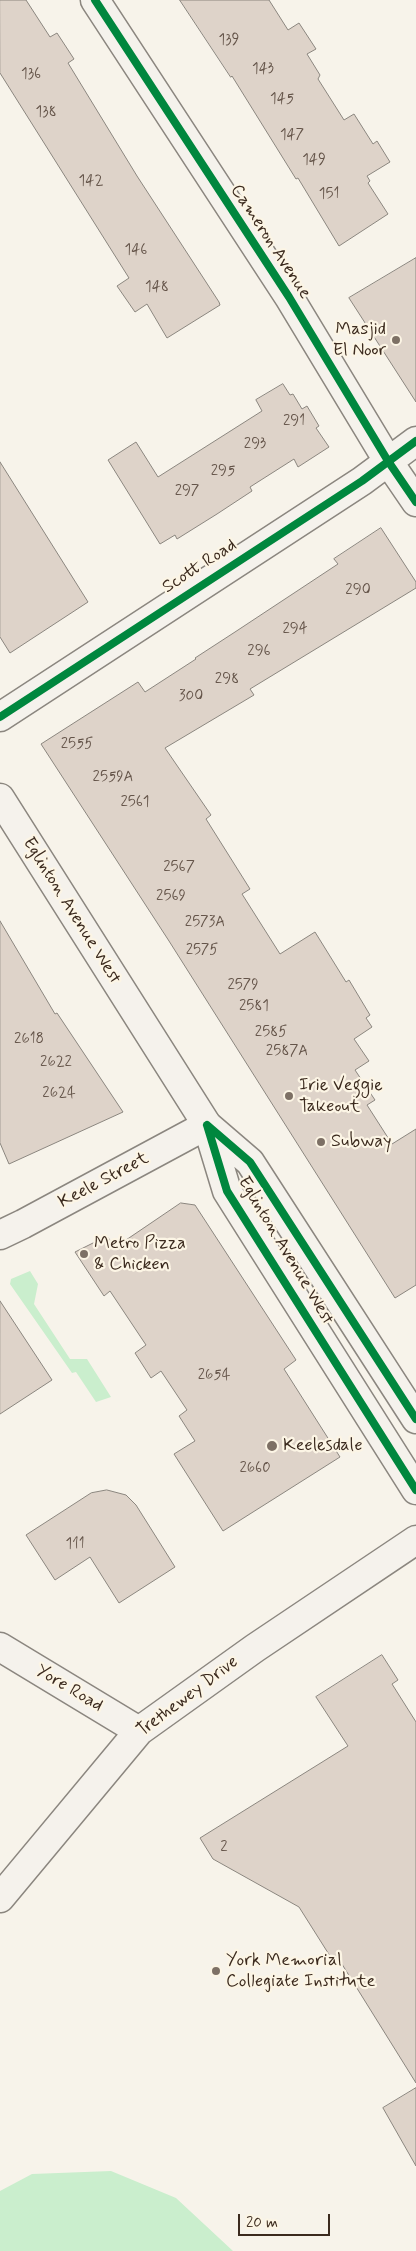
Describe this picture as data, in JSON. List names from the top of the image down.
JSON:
{
  "streets": {
    "main road": [
      "Cameron Avenue",
      "Scott Road",
      "Eglinton Avenue West",
      "Keele Street",
      "Yore Road",
      "Trethewey Drive"
    ]
  },
  "crossings": [
    ["Cameron Avenue", "Scott Road"],
    ["Eglinton Avenue West", "Keele Street"],
    ["Yore Road", "Trethewey Drive"]
  ],
  "places": [
    "Masjid El Noor",
    "Irie Veggie Takeout",
    "Subway",
    "Metro Pizza & Chicken",
    "Keelesdale",
    "York Memorial Collegiate Institute"
  ],
  "house_numbers": [
    "139",
    "143",
    "136",
    "145",
    "138",
    "147",
    "149",
    "142",
    "151",
    "146",
    "148",
    "291",
    "293",
    "295",
    "297",
    "290",
    "294",
    "296",
    "298",
    "300",
    "2555",
    "2559A",
    "2561",
    "2567",
    "2569",
    "2573A",
    "2575",
    "2579",
    "2581",
    "2585",
    "2618",
    "2587A",
    "2622",
    "2624",
    "2654",
    "2660",
    "111",
    "2"
  ],
  "scale_bar": "20 m"
}
